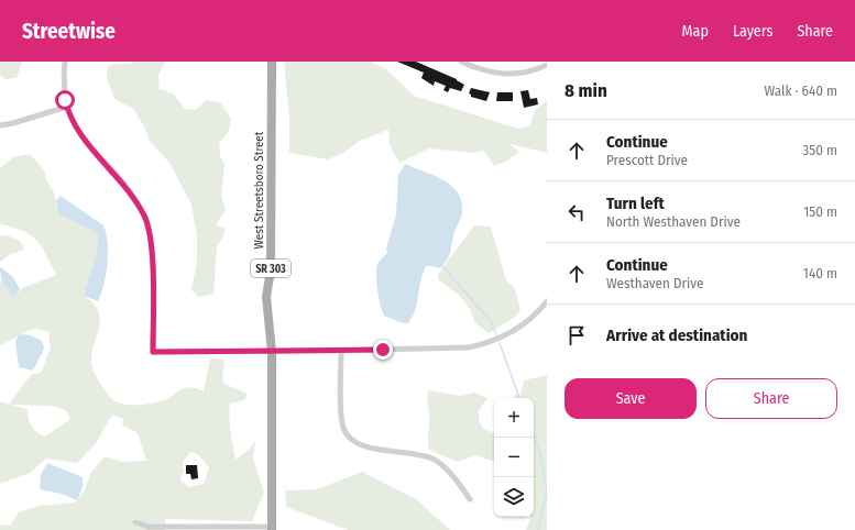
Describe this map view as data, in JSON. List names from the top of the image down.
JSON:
{
  "streets": {
    "main road": ["West Streetsboro Street", "SR 303"]
  },
  "page": {
    "header": "Streetwise",
    "nav": ["Map", "Layers", "Share"],
    "heading": ["8 min", "Walk · 640 m"],
    "list": [
      ["Continue", "Prescott Drive", "350 m"],
      ["Turn left", "North Westhaven Drive", "150 m"],
      ["Continue", "Westhaven Drive", "140 m"],
      "Arrive at destination"
    ],
    "buttons": ["Save", "Share"],
    "map_buttons": ["+", "−"]
  }
}
